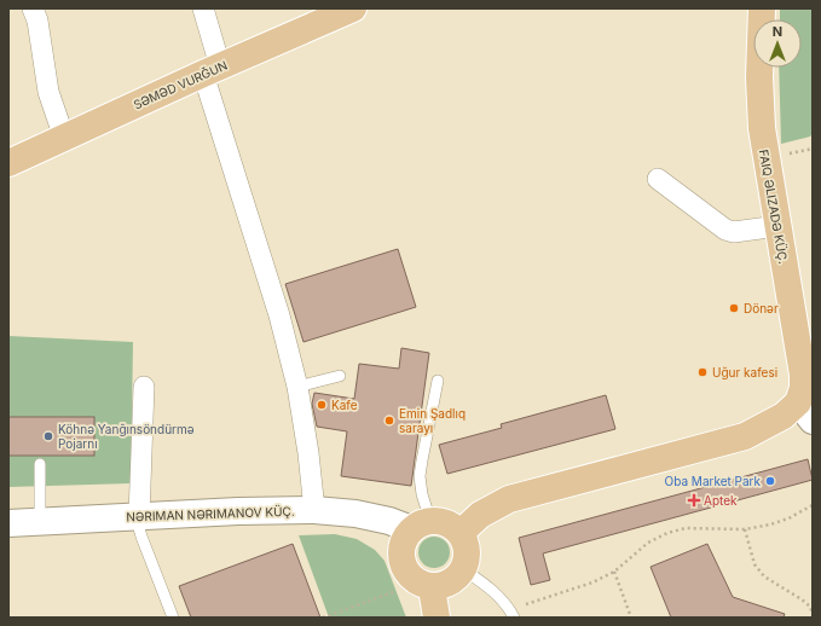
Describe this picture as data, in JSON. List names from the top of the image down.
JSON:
{
  "streets": {
    "main road": ["SƏMƏD VURĞUN", "FAIQ ƏLIZADƏ KÜÇ.", "NƏRIMAN NƏRIMANOV KÜÇ."]
  },
  "crossings": [
    ["FAIQ ƏLIZADƏ KÜÇ.", "NƏRIMAN NƏRIMANOV KÜÇ."]
  ],
  "places": {
    "other": [
      "Dönər",
      "Uğur kafesi",
      "Kafe",
      "Emin Şadlıq sarayı",
      "Köhnə Yanğınsöndürmə Pojarnı",
      "Oba Market Park"
    ],
    "health": ["Aptek"]
  },
  "north": "top"
}
